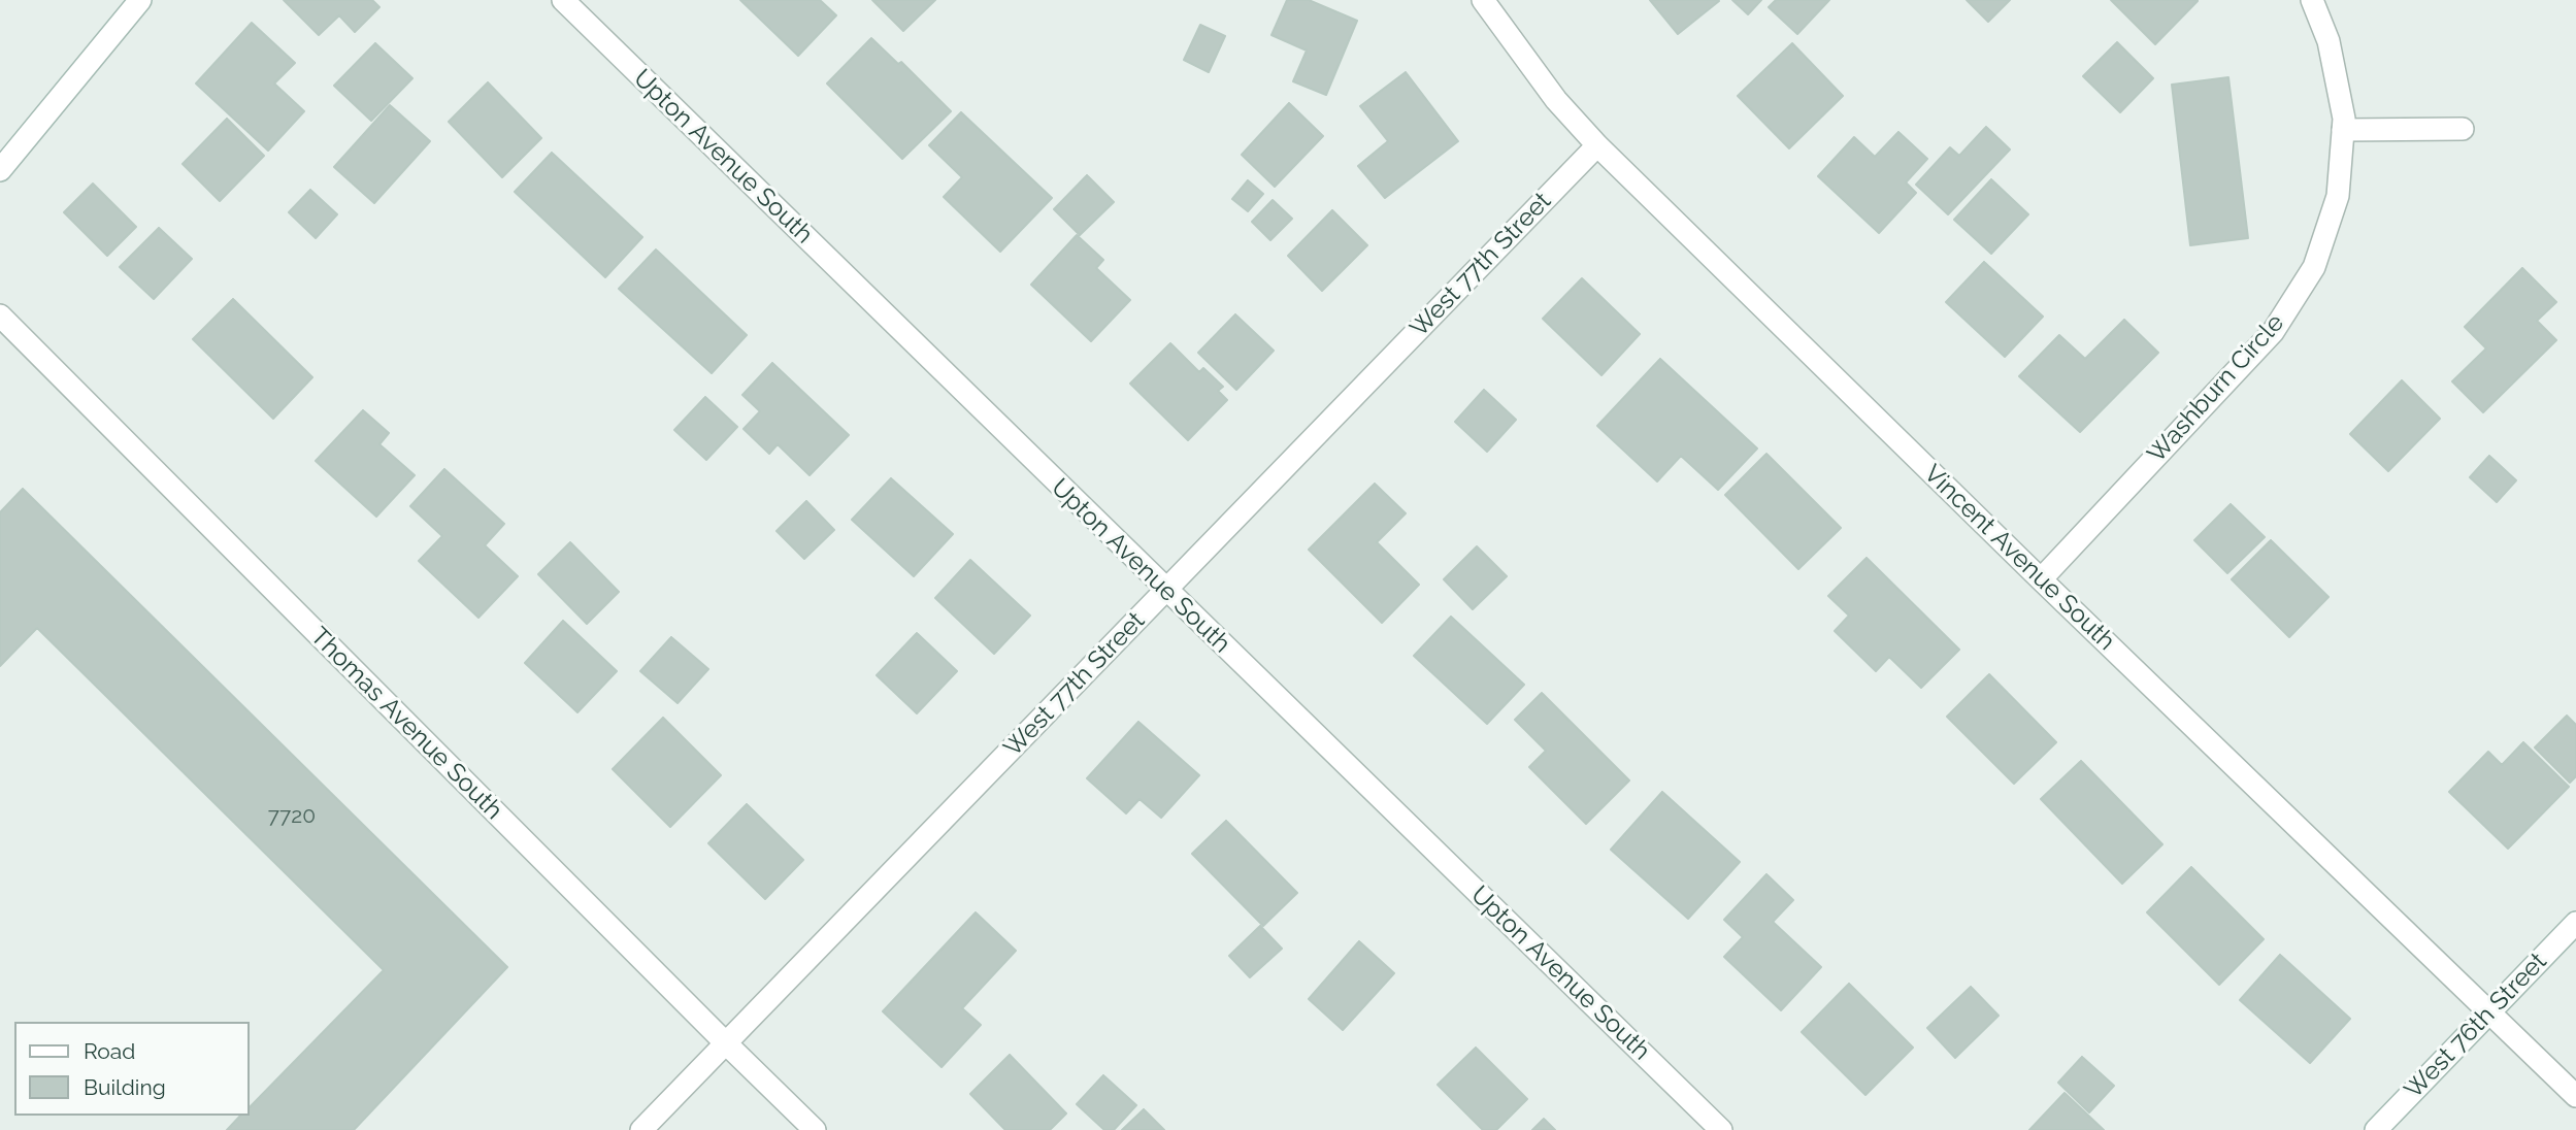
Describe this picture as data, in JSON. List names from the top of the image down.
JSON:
{
  "streets": {
    "street": [
      "Upton Avenue South",
      "West 77th Street",
      "Washburn Circle",
      "Vincent Avenue South",
      "Thomas Avenue South",
      "West 76th Street"
    ]
  },
  "crossings": [
    ["Upton Avenue South", "West 77th Street"],
    ["West 77th Street", "Vincent Avenue South"],
    ["West 77th Street", "Thomas Avenue South"],
    ["Washburn Circle", "Vincent Avenue South"],
    ["Vincent Avenue South", "West 76th Street"]
  ],
  "house_numbers": ["7720"],
  "legend": ["Road", "Building"]
}
